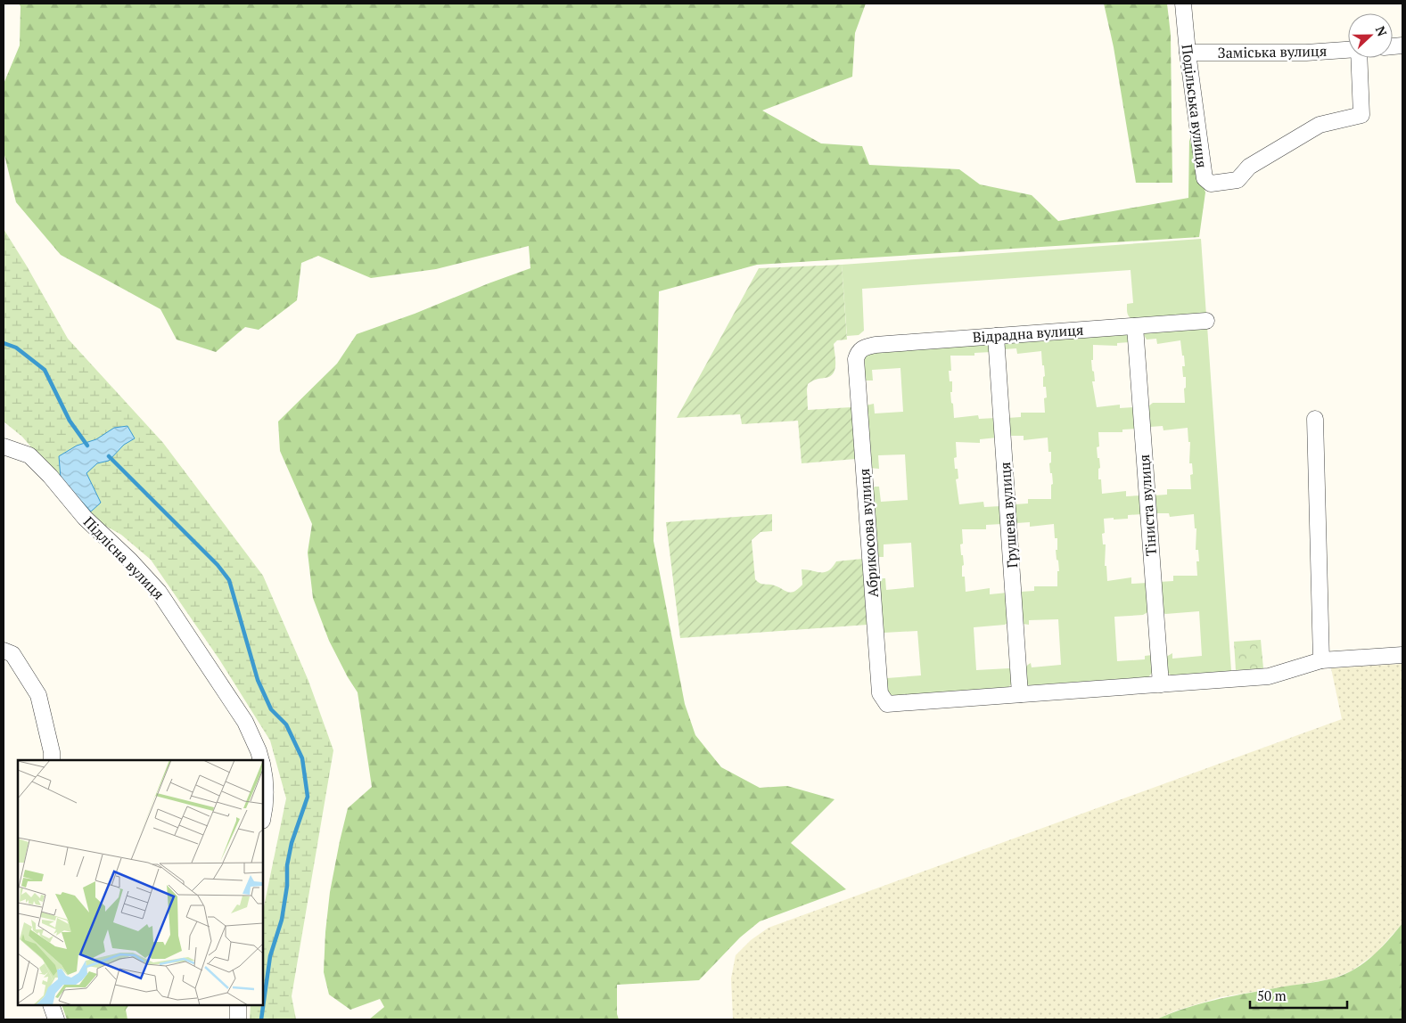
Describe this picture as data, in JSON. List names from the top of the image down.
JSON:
{
  "streets": {
    "street": [
      "Заміська вулиця",
      "Подільська вулиця",
      "Відрадна вулиця",
      "Тіниста вулиця",
      "Грушева вулиця",
      "Абрикосова вулиця",
      "Підлісна вулиця"
    ]
  },
  "crossings": [
    ["Заміська вулиця", "Подільська вулиця"],
    ["Відрадна вулиця", "Тіниста вулиця"],
    ["Відрадна вулиця", "Грушева вулиця"],
    ["Відрадна вулиця", "Абрикосова вулиця"],
    ["Грушева вулиця", "Абрикосова вулиця"]
  ],
  "scale_bar": "50 m",
  "north": "right"
}
